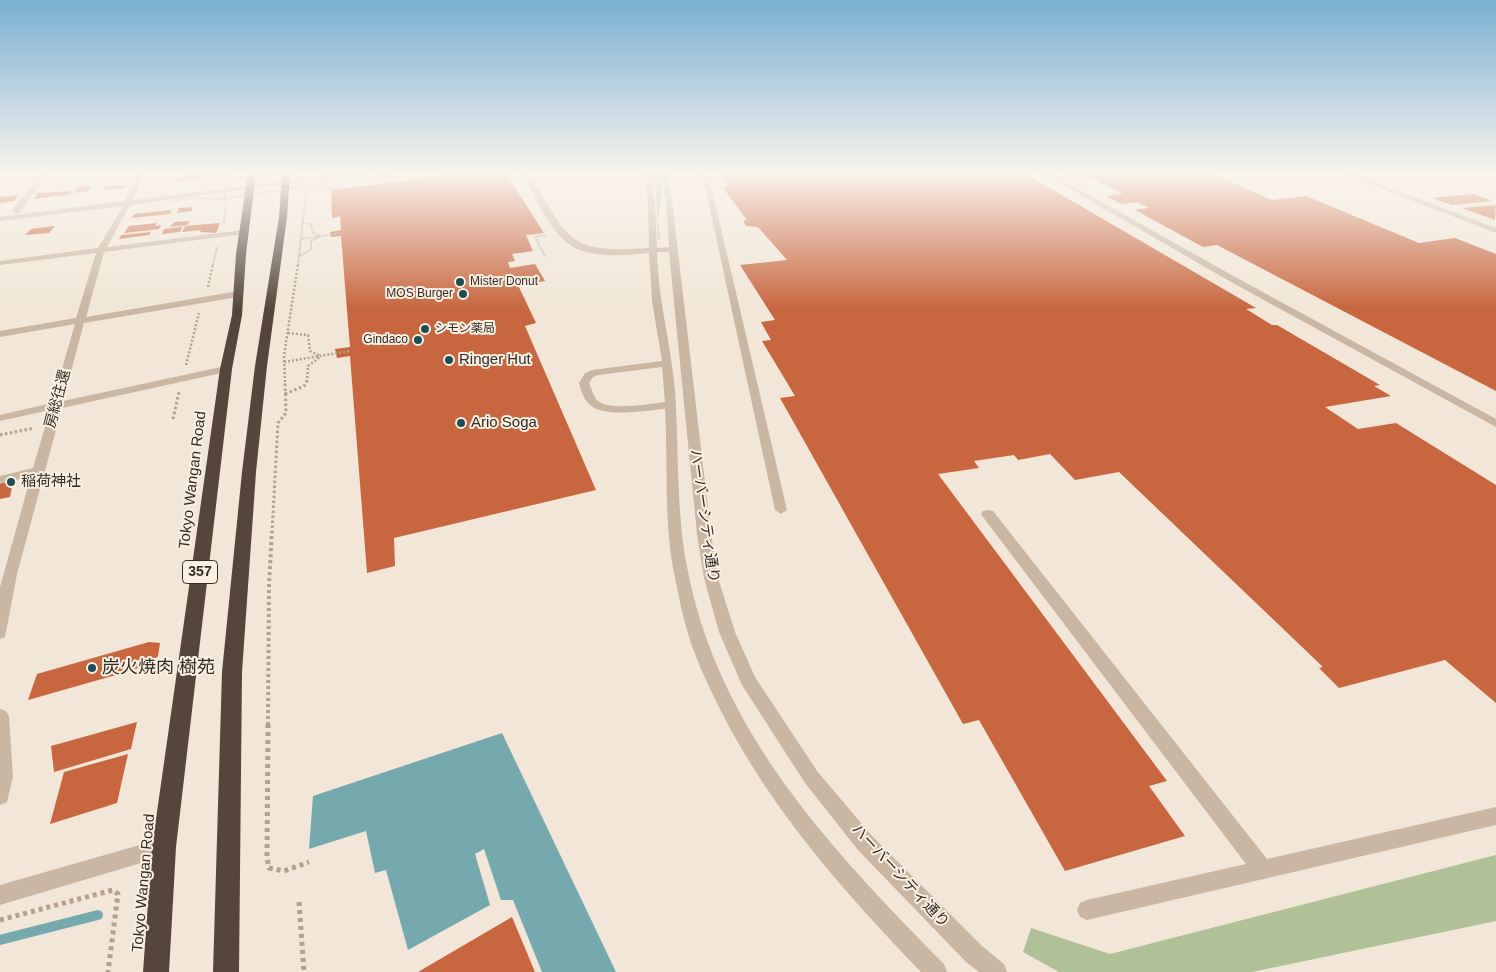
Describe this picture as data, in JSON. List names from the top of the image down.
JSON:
{
  "streets": {
    "highway": ["Tokyo Wangan Road", "357"],
    "street": ["房総往還", "ハーバーシティ通り"]
  },
  "places": [
    "Mister Donut",
    "MOS Burger",
    "シモン薬局",
    "Gindaco",
    "Ringer Hut",
    "Ario Soga",
    "稲荷神社",
    "炭火焼肉 樹苑"
  ]
}
